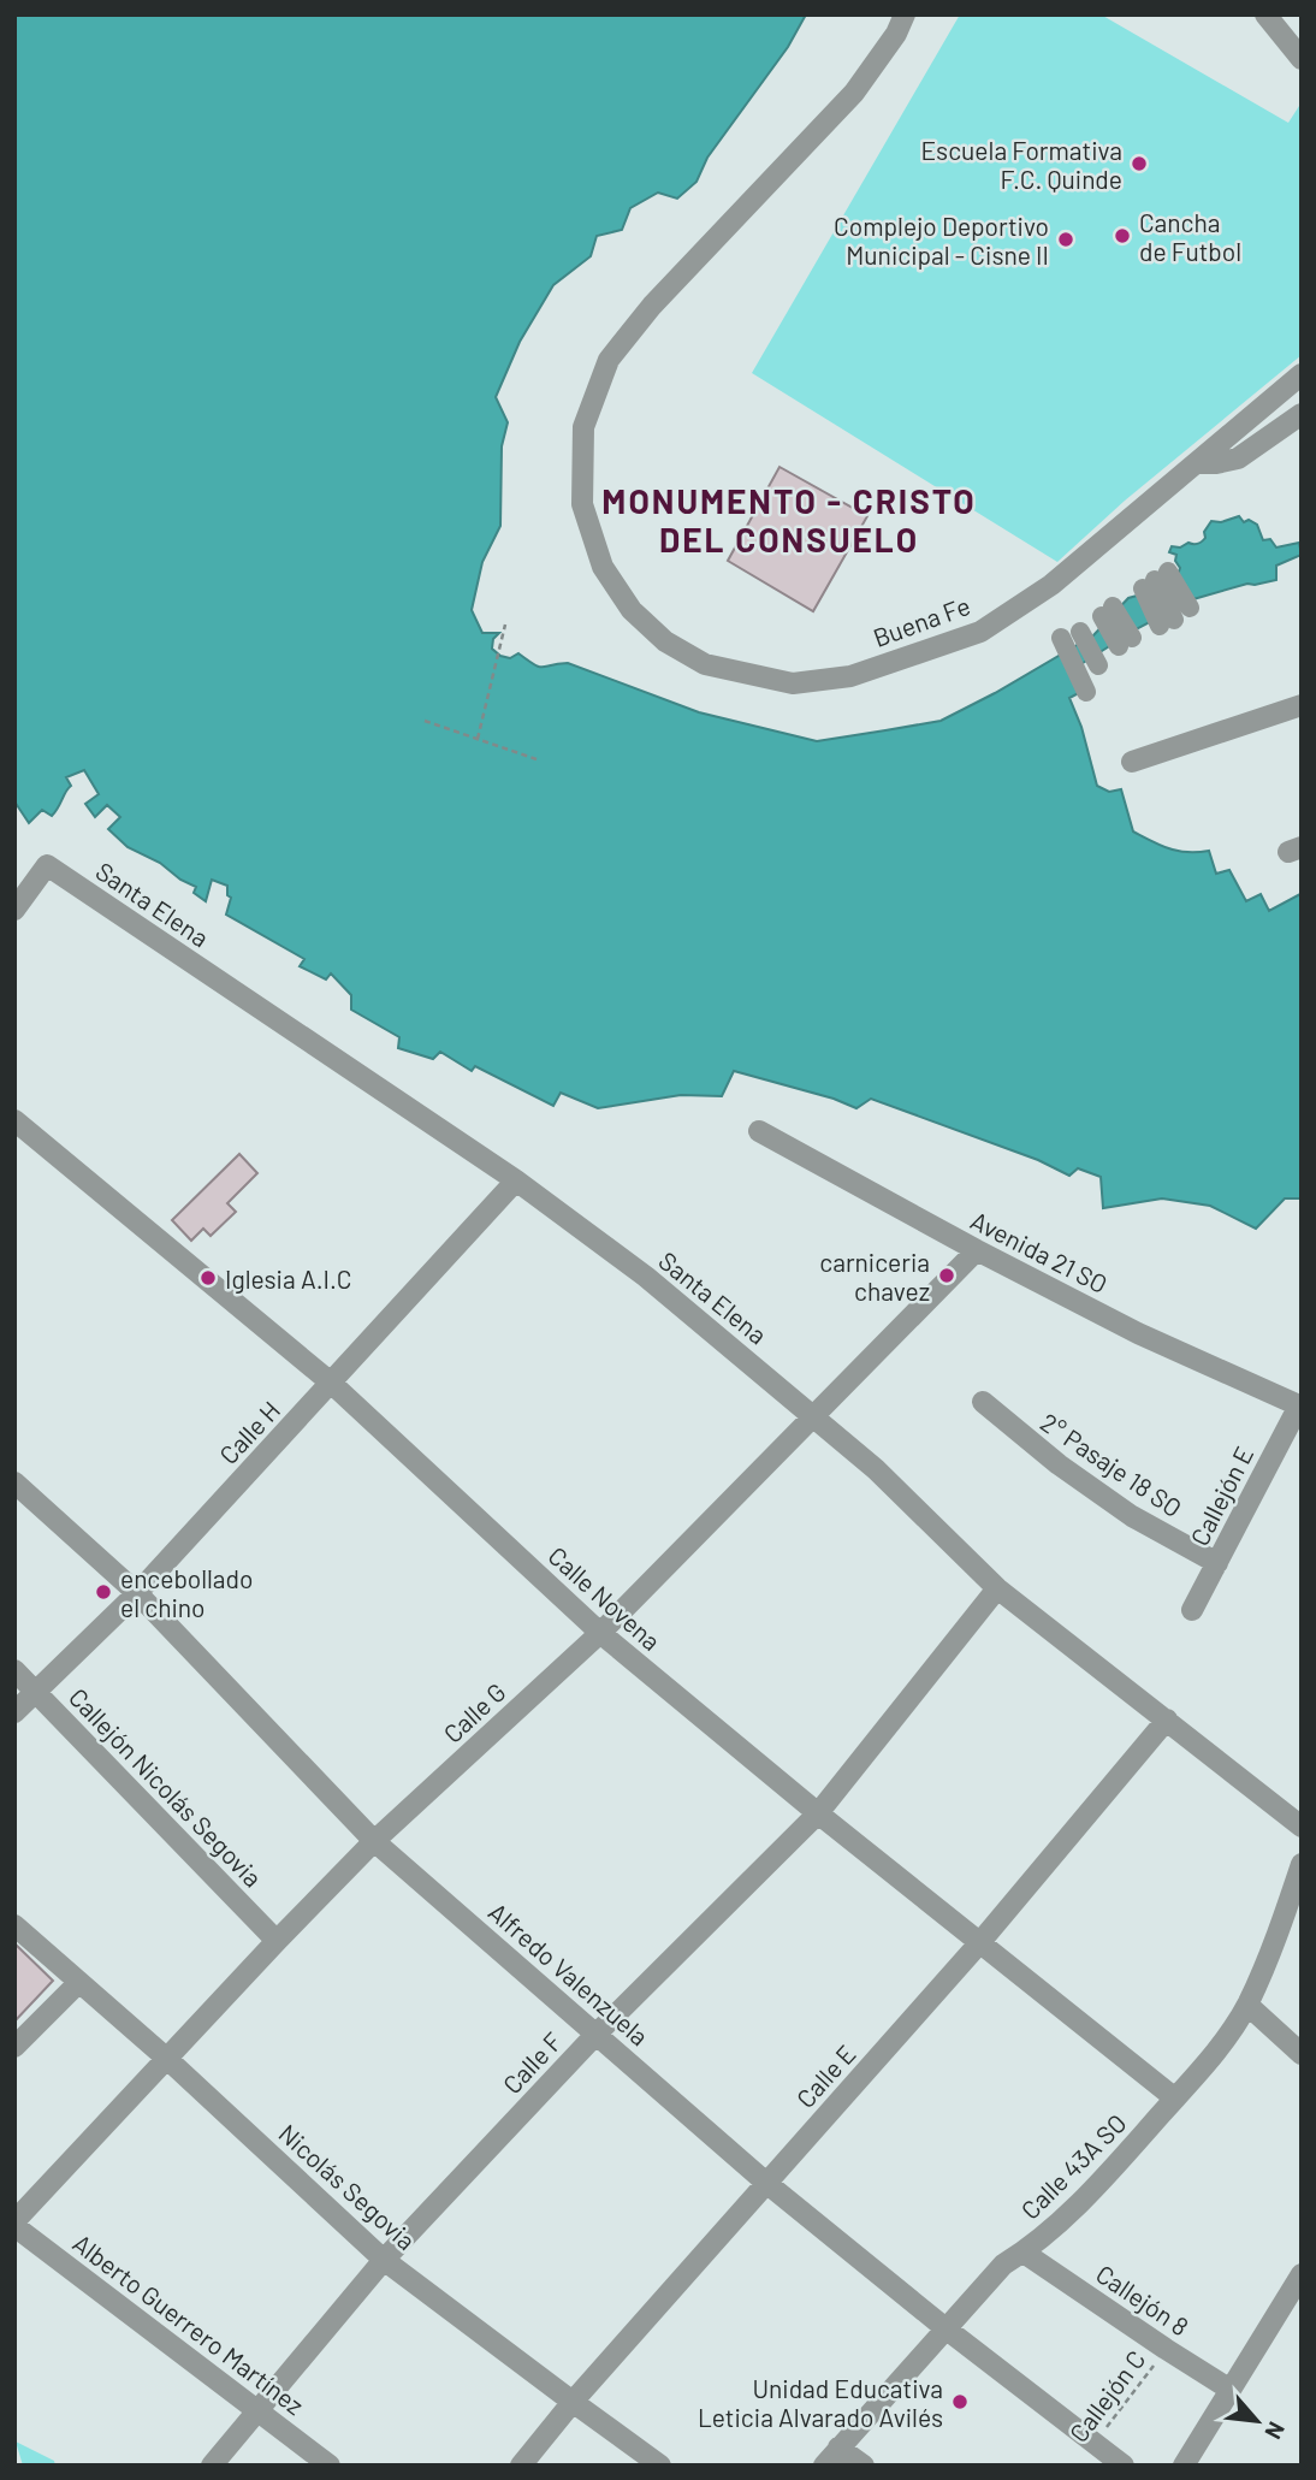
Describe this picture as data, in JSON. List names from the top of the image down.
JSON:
{
  "streets": {
    "street": [
      "Buena Fe",
      "Santa Elena",
      "Avenida 21 SO",
      "Calle H",
      "2° Pasaje 18 SO",
      "Callejón E",
      "Calle Novena",
      "Calle G",
      "Callejón Nicolás Segovia",
      "Alfredo Valenzuela",
      "Calle F",
      "Calle E",
      "Calle 43A SO",
      "Nicolás Segovia",
      "Callejón 8",
      "Alberto Guerrero Martínez"
    ],
    "path": ["Callejón C"]
  },
  "crossings": [
    ["Santa Elena", "Calle H"],
    ["Santa Elena", "Calle G"],
    ["Santa Elena", "Calle F"],
    ["Santa Elena", "Calle E"],
    ["Avenida 21 SO", "Callejón E"],
    ["Avenida 21 SO", "Calle G"],
    ["Calle H", "Calle Novena"],
    ["Calle H", "Callejón Nicolás Segovia"],
    ["Calle H", "Alfredo Valenzuela"],
    ["2° Pasaje 18 SO", "Callejón E"],
    ["Calle Novena", "Calle G"],
    ["Calle Novena", "Calle F"],
    ["Calle Novena", "Calle E"],
    ["Calle Novena", "Calle 43A SO"],
    ["Calle G", "Callejón Nicolás Segovia"],
    ["Calle G", "Alfredo Valenzuela"],
    ["Calle G", "Nicolás Segovia"],
    ["Calle G", "Alberto Guerrero Martínez"],
    ["Alfredo Valenzuela", "Calle F"],
    ["Alfredo Valenzuela", "Calle E"],
    ["Alfredo Valenzuela", "Calle 43A SO"],
    ["Alfredo Valenzuela", "Callejón C"],
    ["Calle F", "Nicolás Segovia"],
    ["Calle F", "Alberto Guerrero Martínez"],
    ["Calle E", "Nicolás Segovia"],
    ["Calle 43A SO", "Callejón 8"],
    ["Callejón 8", "Callejón C"]
  ],
  "districts": ["MONUMENTO - CRISTO DEL CONSUELO"],
  "places": [
    "Escuela Formativa F.C. Quinde",
    "Cancha de Futbol",
    "Complejo Deportivo Municipal - Cisne II",
    "carniceria chavez",
    "Iglesia A.I.C",
    "encebollado el chino",
    "Unidad Educativa Leticia Alvarado Avilés"
  ],
  "north": "bottom right"
}
